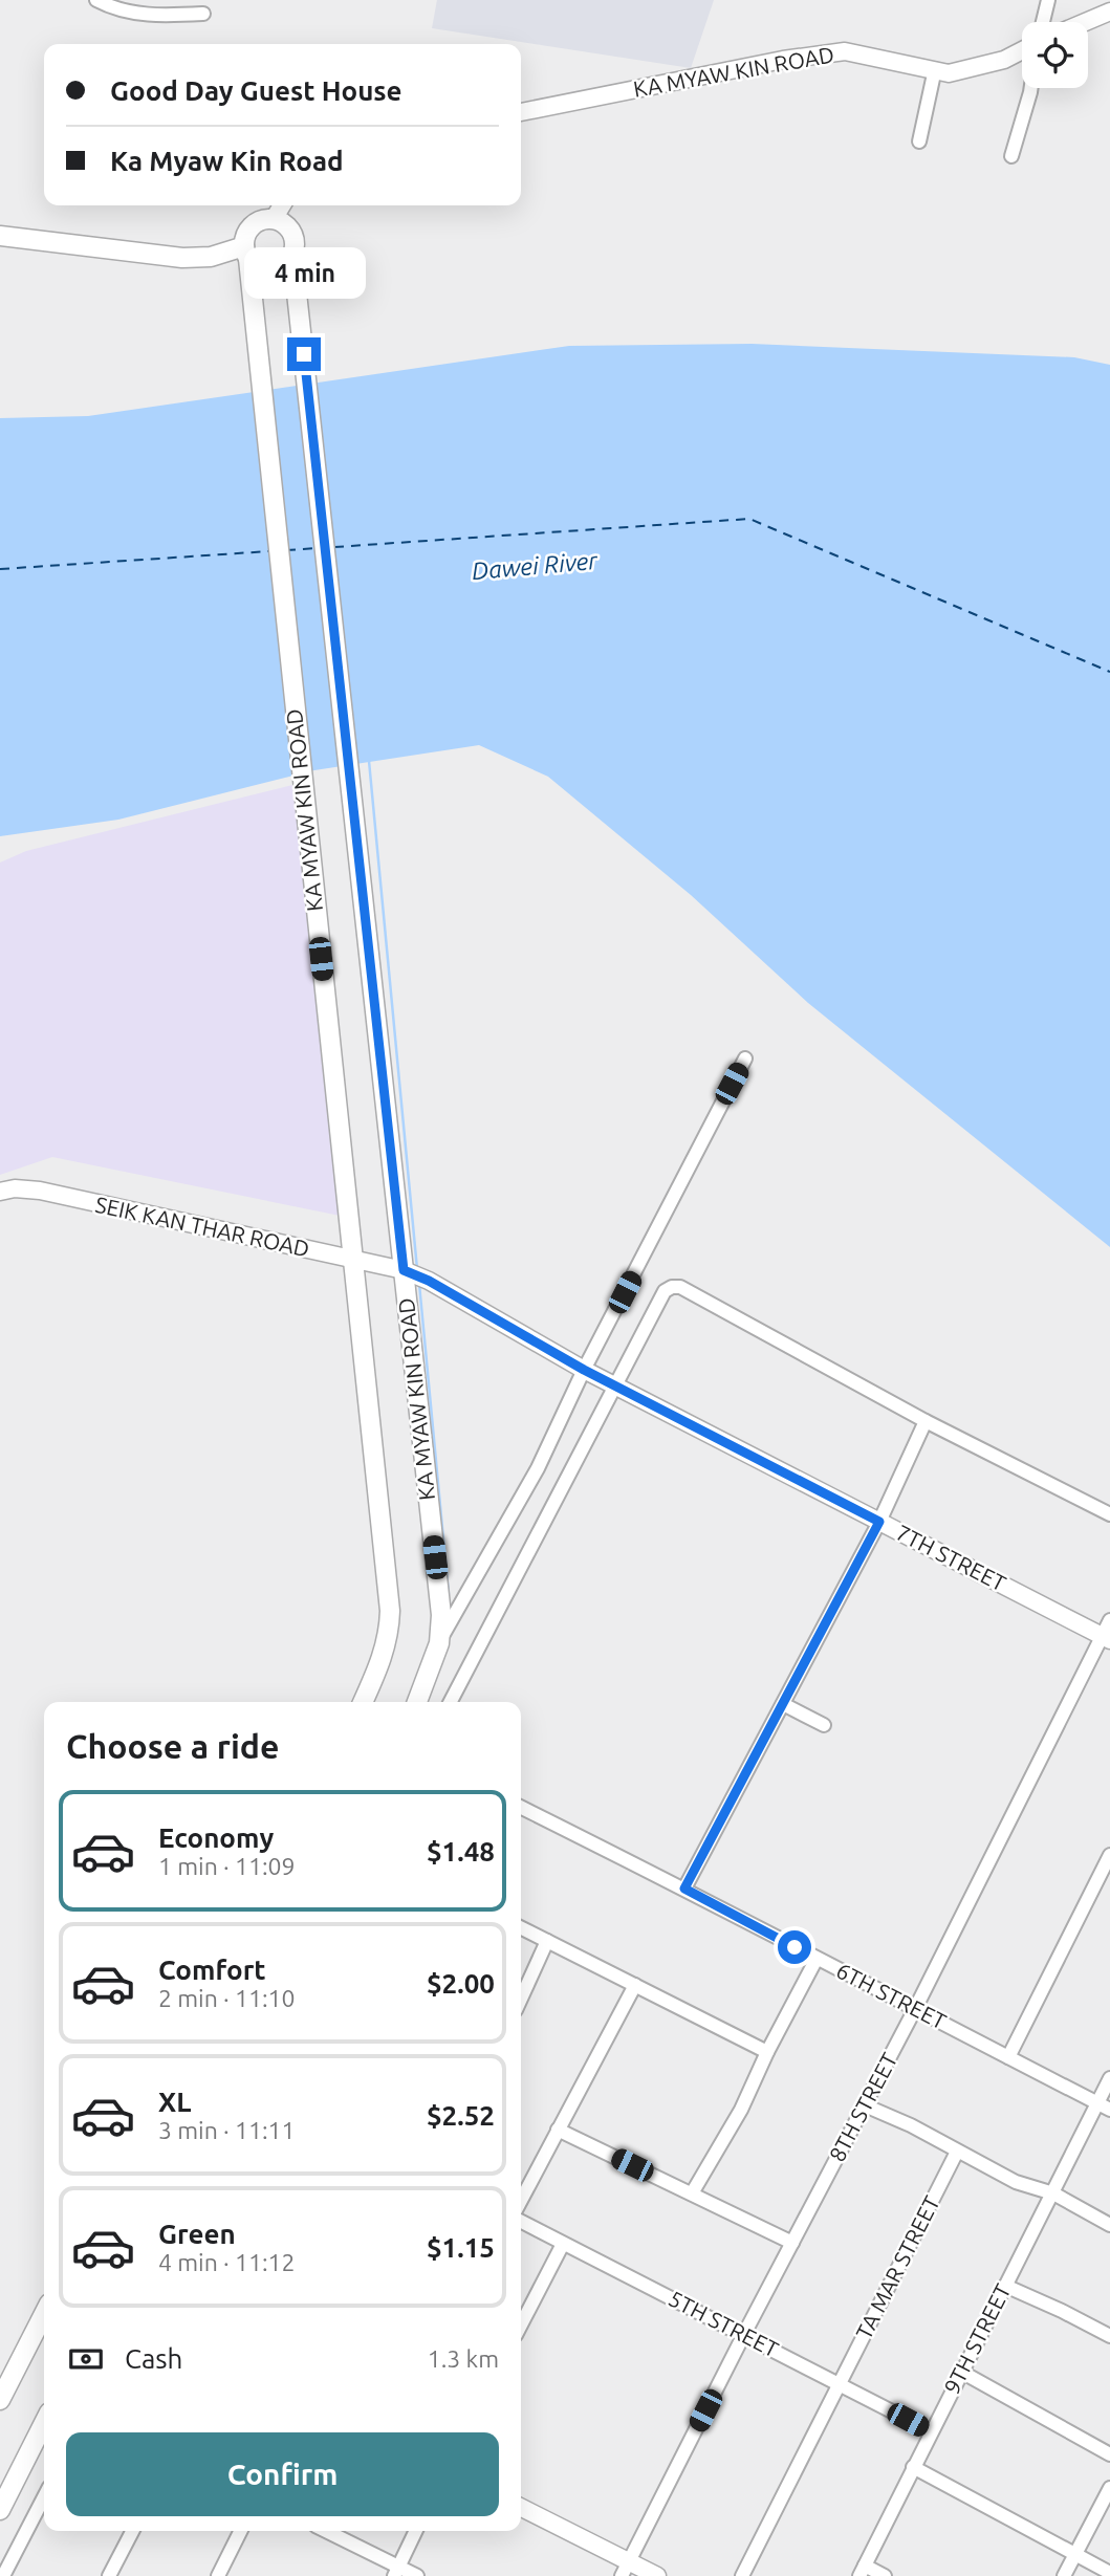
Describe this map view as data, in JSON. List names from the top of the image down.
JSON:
{
  "streets": {
    "main road": ["KA MYAW KIN ROAD"],
    "street": [
      "SEIK KAN THAR ROAD",
      "7TH STREET",
      "6TH STREET",
      "8TH STREET",
      "TA MAR STREET",
      "5TH STREET",
      "9TH STREET"
    ]
  },
  "crossings": [
    ["KA MYAW KIN ROAD", "SEIK KAN THAR ROAD"],
    ["KA MYAW KIN ROAD", "7TH STREET"],
    ["SEIK KAN THAR ROAD", "7TH STREET"],
    ["7TH STREET", "8TH STREET"],
    ["6TH STREET", "8TH STREET"],
    ["6TH STREET", "9TH STREET"],
    ["8TH STREET", "5TH STREET"],
    ["TA MAR STREET", "5TH STREET"],
    ["5TH STREET", "9TH STREET"]
  ],
  "water": ["Dawei River"],
  "page": {
    "banner": ["Good Day Guest House", "Ka Myaw Kin Road"],
    "bubble": "4 min",
    "heading": "Choose a ride",
    "list": [
      {
        "name": "Economy",
        "note": "1 min · 11:09",
        "value": "$1.48"
      },
      {
        "name": "Comfort",
        "note": "2 min · 11:10",
        "value": "$2.00"
      },
      {
        "name": "XL",
        "note": "3 min · 11:11",
        "value": "$2.52"
      },
      {
        "name": "Green",
        "note": "4 min · 11:12",
        "value": "$1.15"
      }
    ],
    "pay": ["Cash", "1.3 km"],
    "buttons": "Confirm"
  }
}
